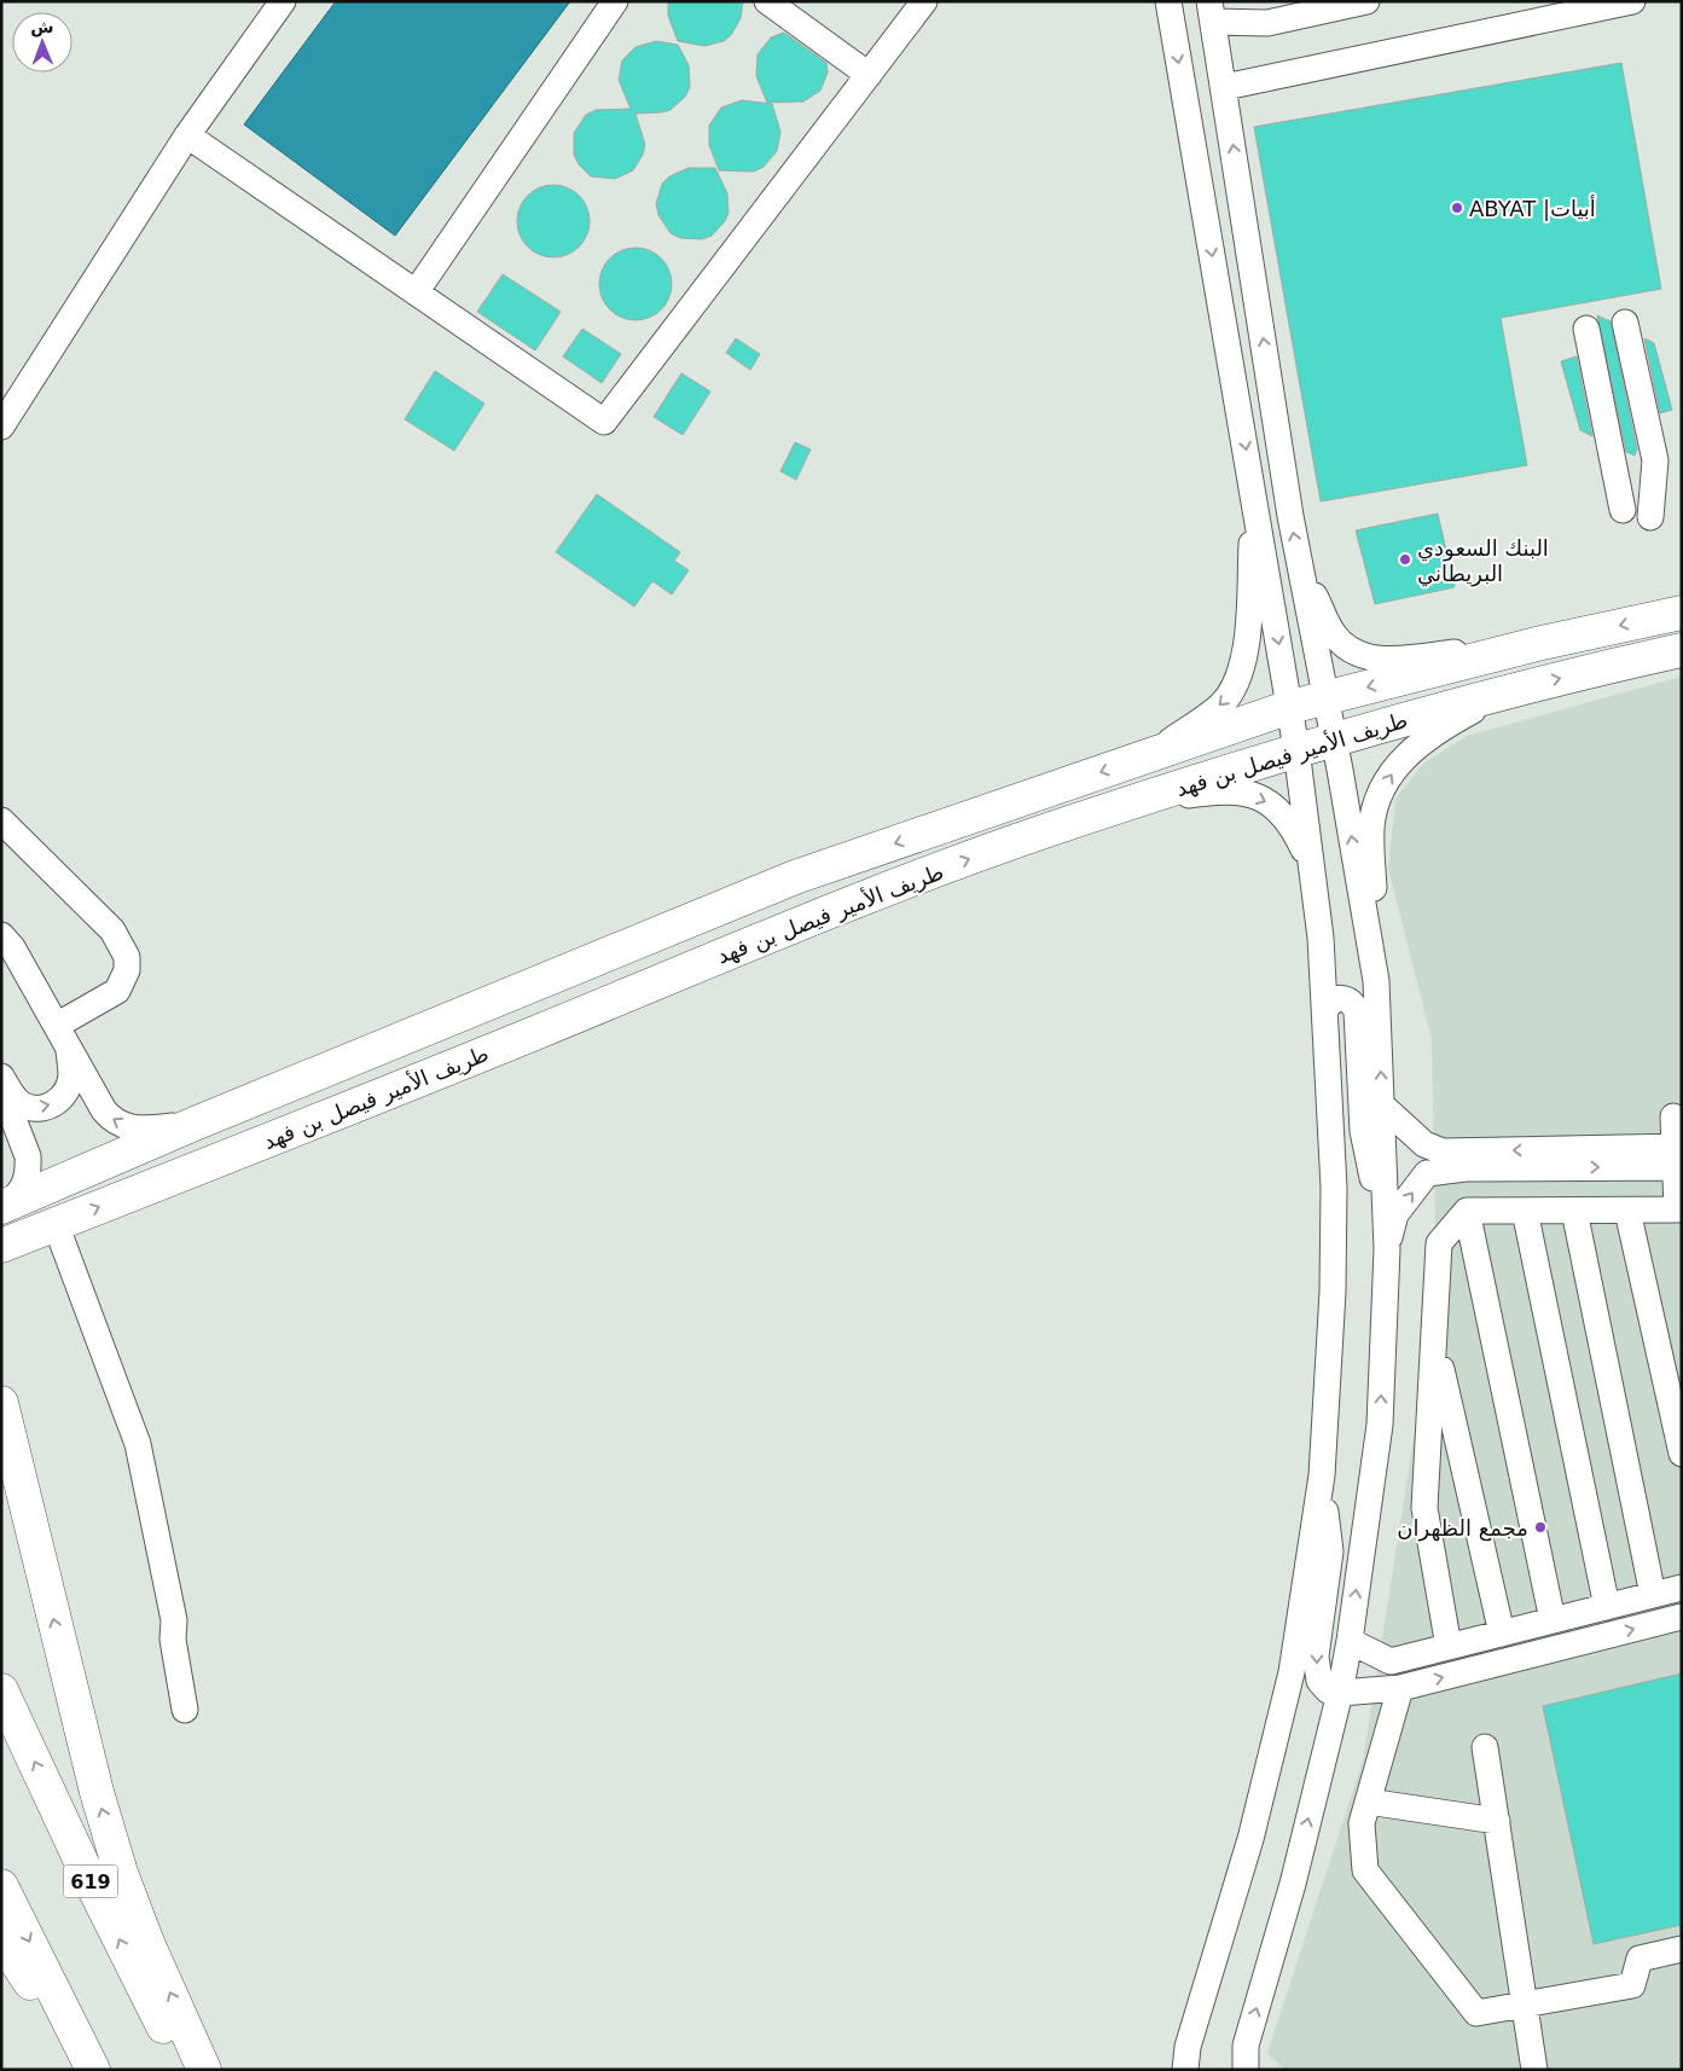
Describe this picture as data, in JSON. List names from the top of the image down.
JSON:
{
  "streets": {
    "main road": ["طريف الأمير فيصل بن فهد", "619"]
  },
  "places": ["ABYAT |أبيات", "البنك السعودي البريطاني", "مجمع الظهران"],
  "north": "top"
}
